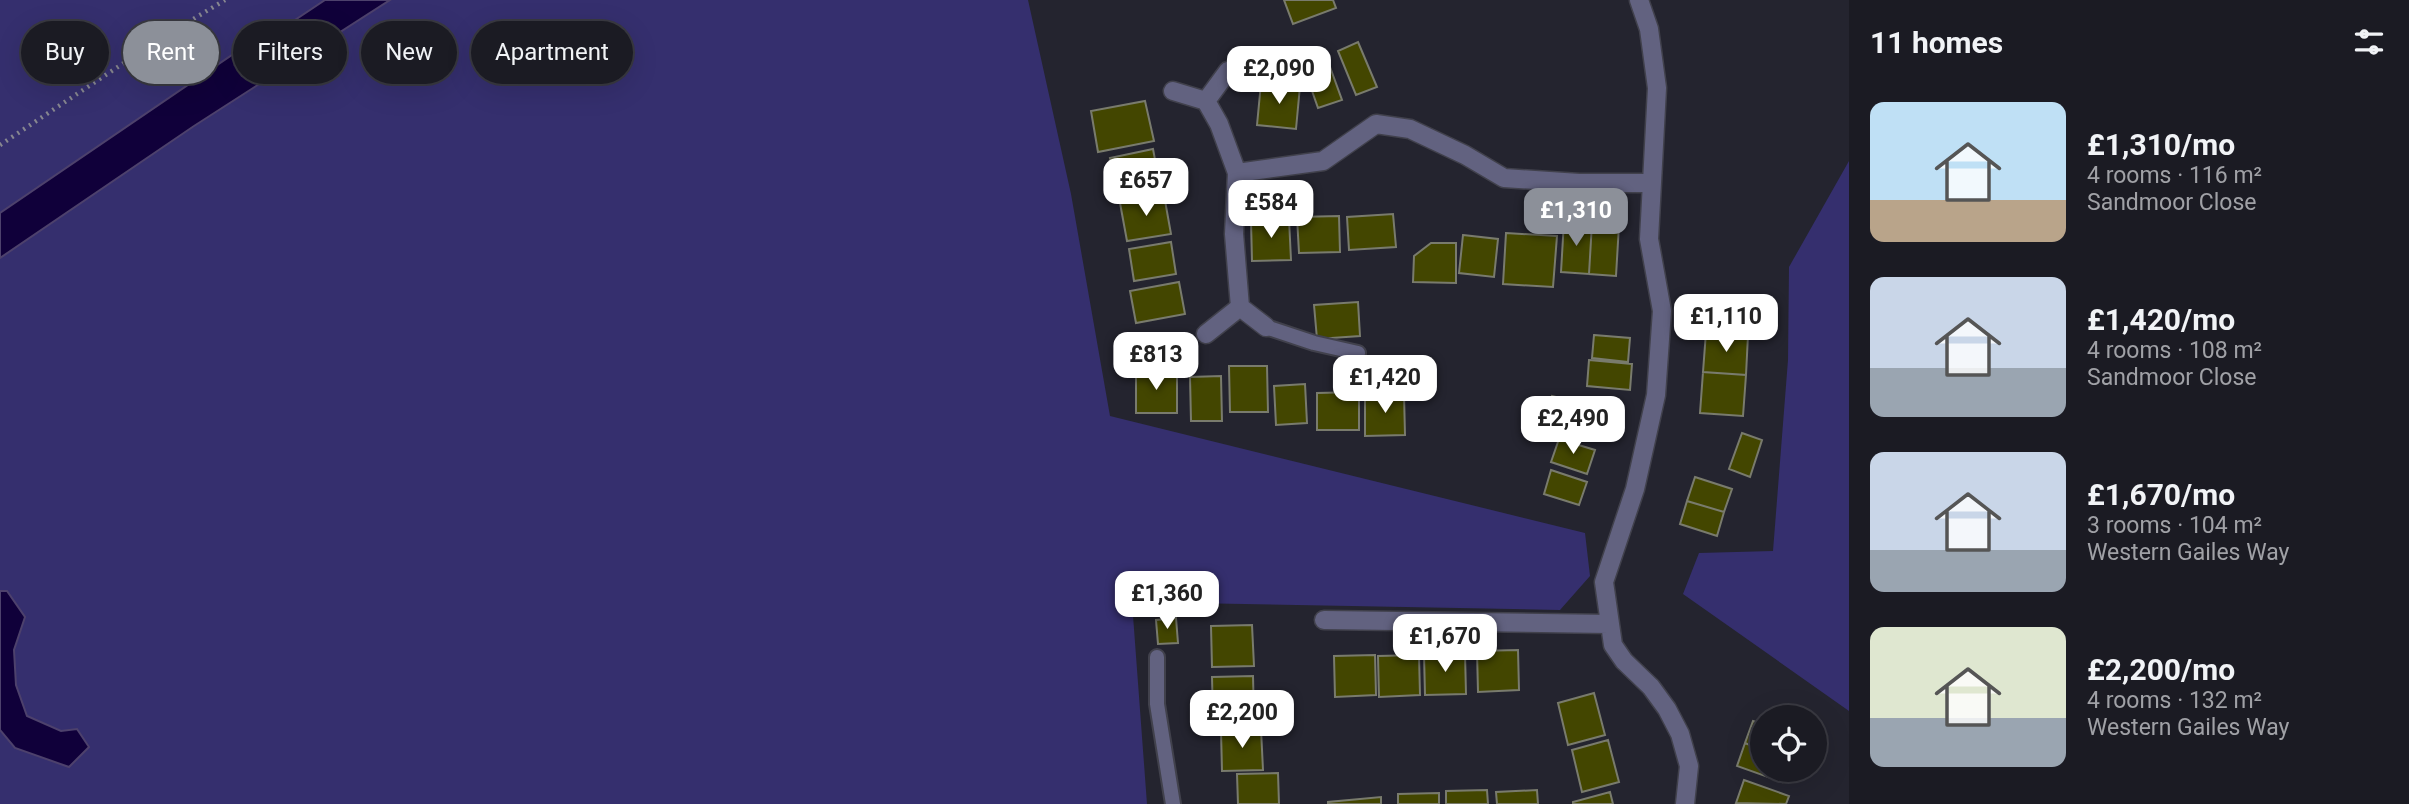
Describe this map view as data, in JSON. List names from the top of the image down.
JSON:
{
  "page": {
    "heading": "11 homes",
    "chip": [
      "Buy",
      "Rent",
      "Filters",
      "New",
      "Apartment"
    ],
    "price": [
      "£2,090",
      "£657",
      "£584",
      "£1,310",
      "£1,110",
      "£813",
      "£1,420",
      "£2,490",
      "£1,360",
      "£1,670",
      "£2,200"
    ],
    "list": [
      {
        "name": "£1,310/mo",
        "note": "4 rooms · 116 m² · Sandmoor Close"
      },
      {
        "name": "£1,420/mo",
        "note": "4 rooms · 108 m² · Sandmoor Close"
      },
      {
        "name": "£1,670/mo",
        "note": "3 rooms · 104 m² · Western Gailes Way"
      },
      {
        "name": "£2,200/mo",
        "note": "4 rooms · 132 m² · Western Gailes Way"
      }
    ]
  }
}
